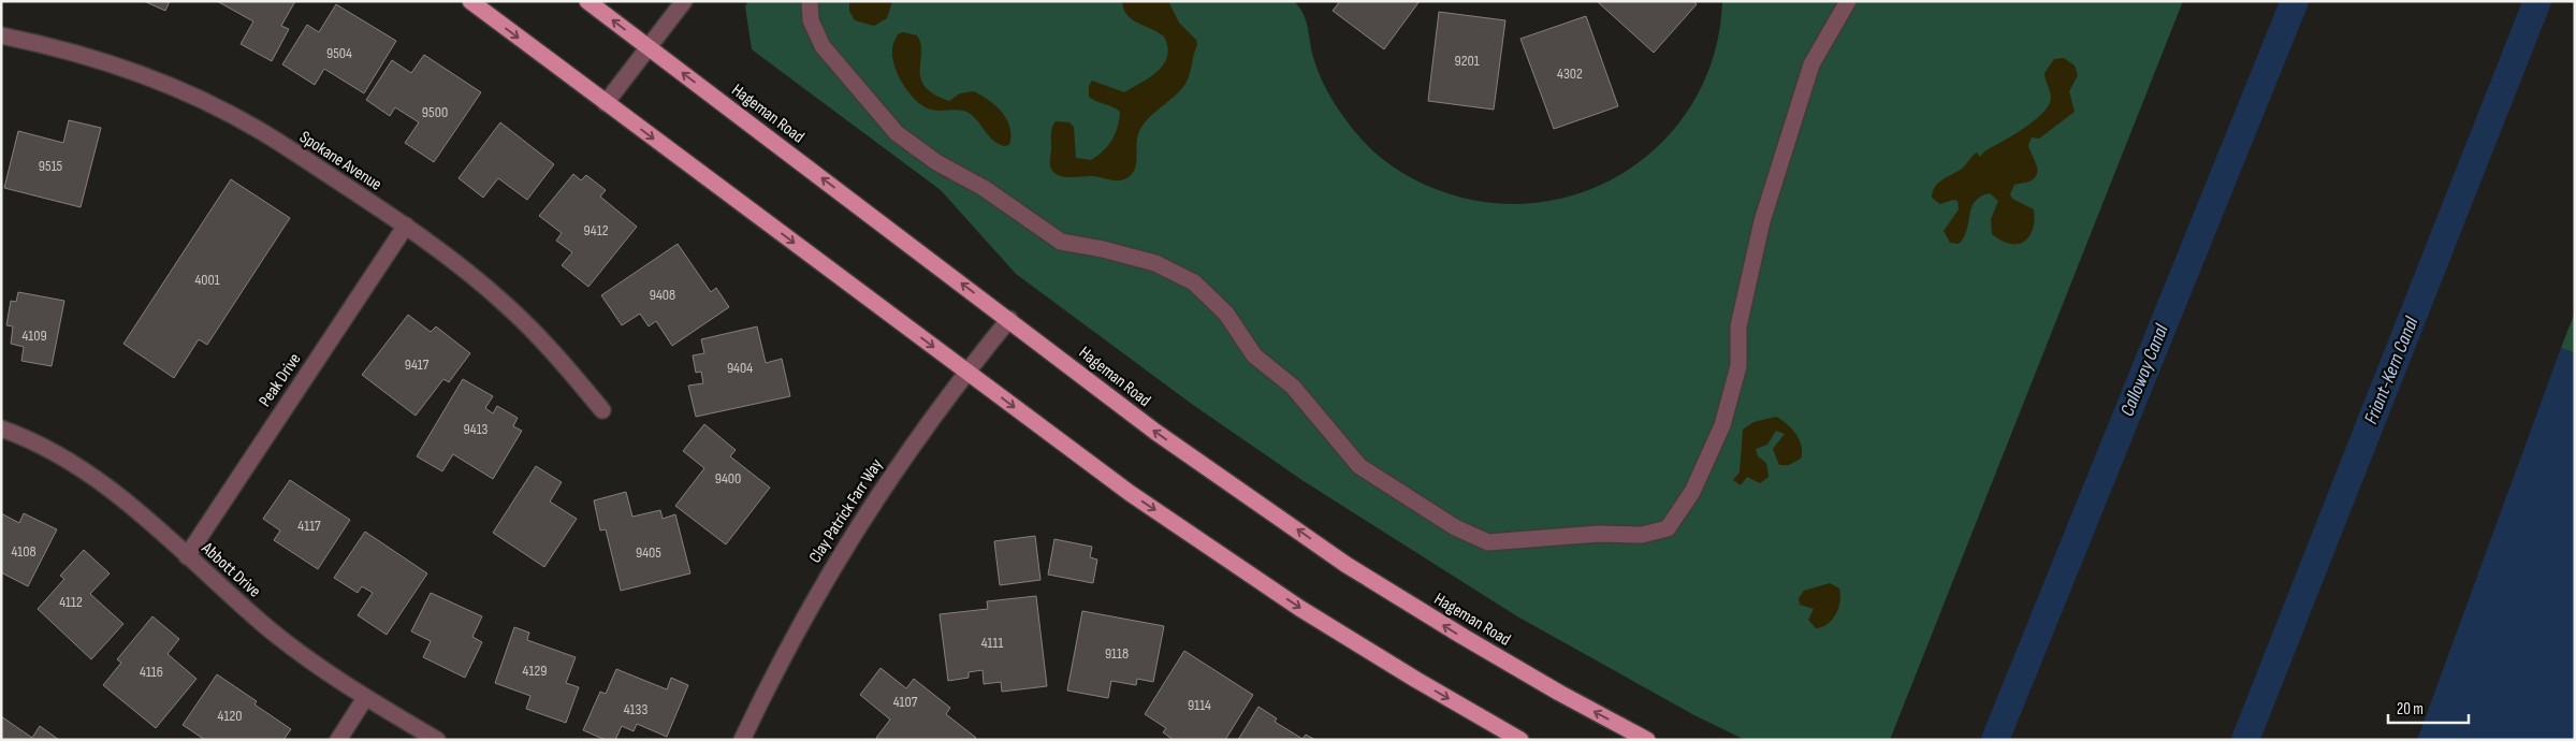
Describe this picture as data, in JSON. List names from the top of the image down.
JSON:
{
  "streets": {
    "main road": ["Hageman Road"],
    "street": [
      "Spokane Avenue",
      "Peak Drive",
      "Clay Patrick Farr Way",
      "Abbott Drive"
    ]
  },
  "crossings": [
    ["Hageman Road", "Clay Patrick Farr Way"],
    ["Spokane Avenue", "Peak Drive"],
    ["Peak Drive", "Abbott Drive"]
  ],
  "water": ["Calloway Canal", "Friant-Kern Canal"],
  "house_numbers": [
    "9504",
    "9201",
    "4302",
    "9500",
    "9515",
    "9412",
    "4001",
    "9408",
    "4109",
    "9417",
    "9404",
    "9413",
    "9400",
    "4117",
    "4108",
    "9405",
    "4112",
    "4111",
    "9118",
    "4129",
    "4116",
    "4107",
    "9114",
    "4133",
    "4120"
  ],
  "scale_bar": "20 m"
}
